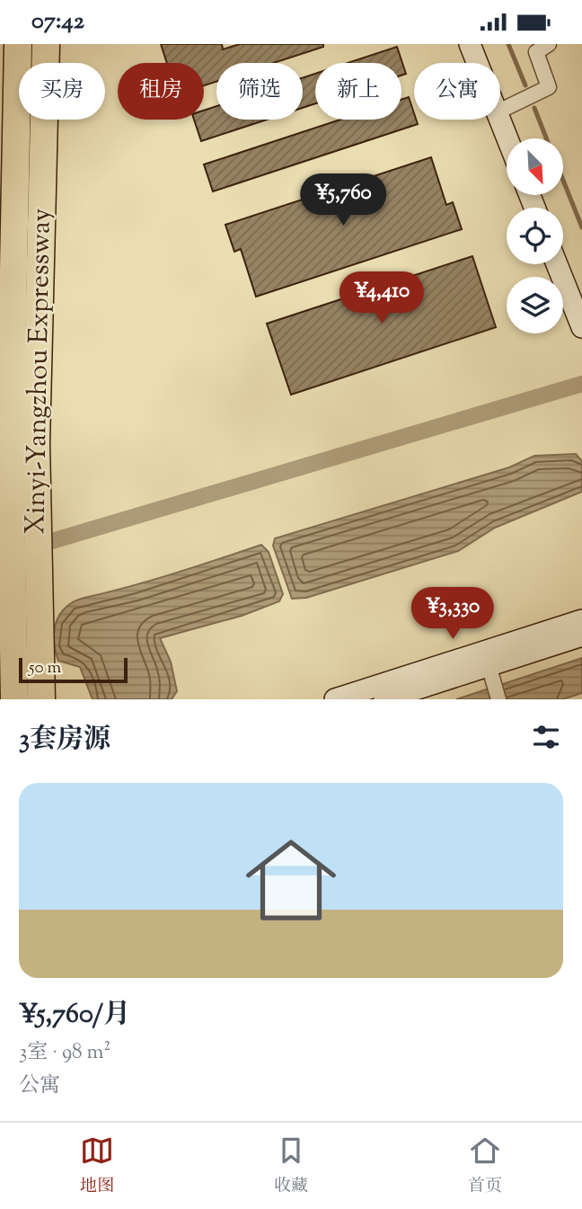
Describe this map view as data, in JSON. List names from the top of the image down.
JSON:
{
  "streets": {
    "highway": ["Xinyi-Yangzhou Expressway"]
  },
  "scale_bar": "50 m",
  "north": "bottom right",
  "page": {
    "status": "07:42",
    "chip": [
      "买房",
      "租房",
      "筛选",
      "新上",
      "公寓"
    ],
    "price": ["¥5,760", "¥4,410", "¥3,330"],
    "scale": "50 m",
    "heading": "3套房源",
    "list": [
      {
        "name": "¥5,760/月",
        "note": "3室 · 98 m² · 公寓"
      }
    ],
    "tabs": ["地图", "收藏", "首页"]
  }
}
